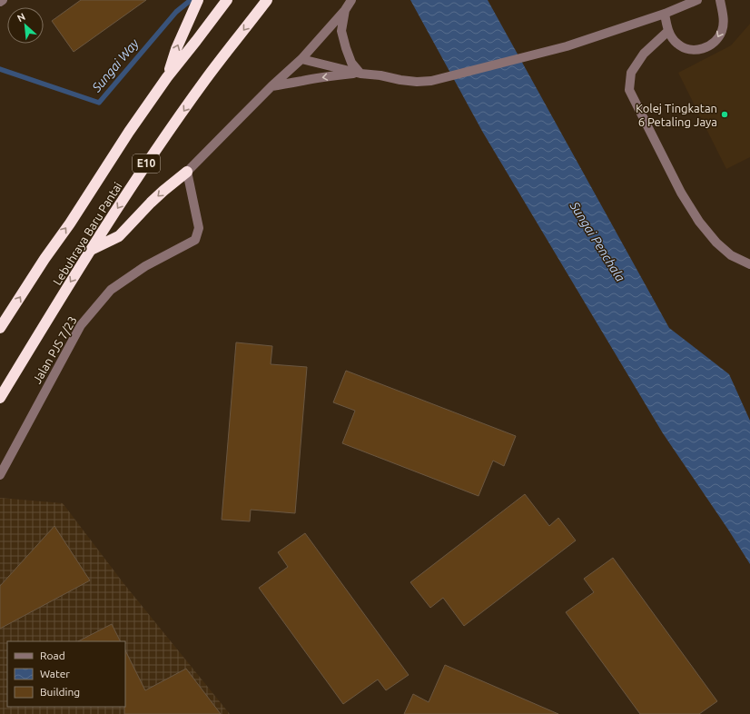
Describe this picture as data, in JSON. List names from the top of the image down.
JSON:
{
  "streets": {
    "highway": ["E10", "Lebuhraya Baru Pantai"],
    "street": ["Jalan PJS 7/23"]
  },
  "water": ["Sungai Way", "Sungai Penchala"],
  "places": ["Kolej Tingkatan 6 Petaling Jaya"],
  "legend": ["Road", "Water", "Building"],
  "north": "top left"
}
